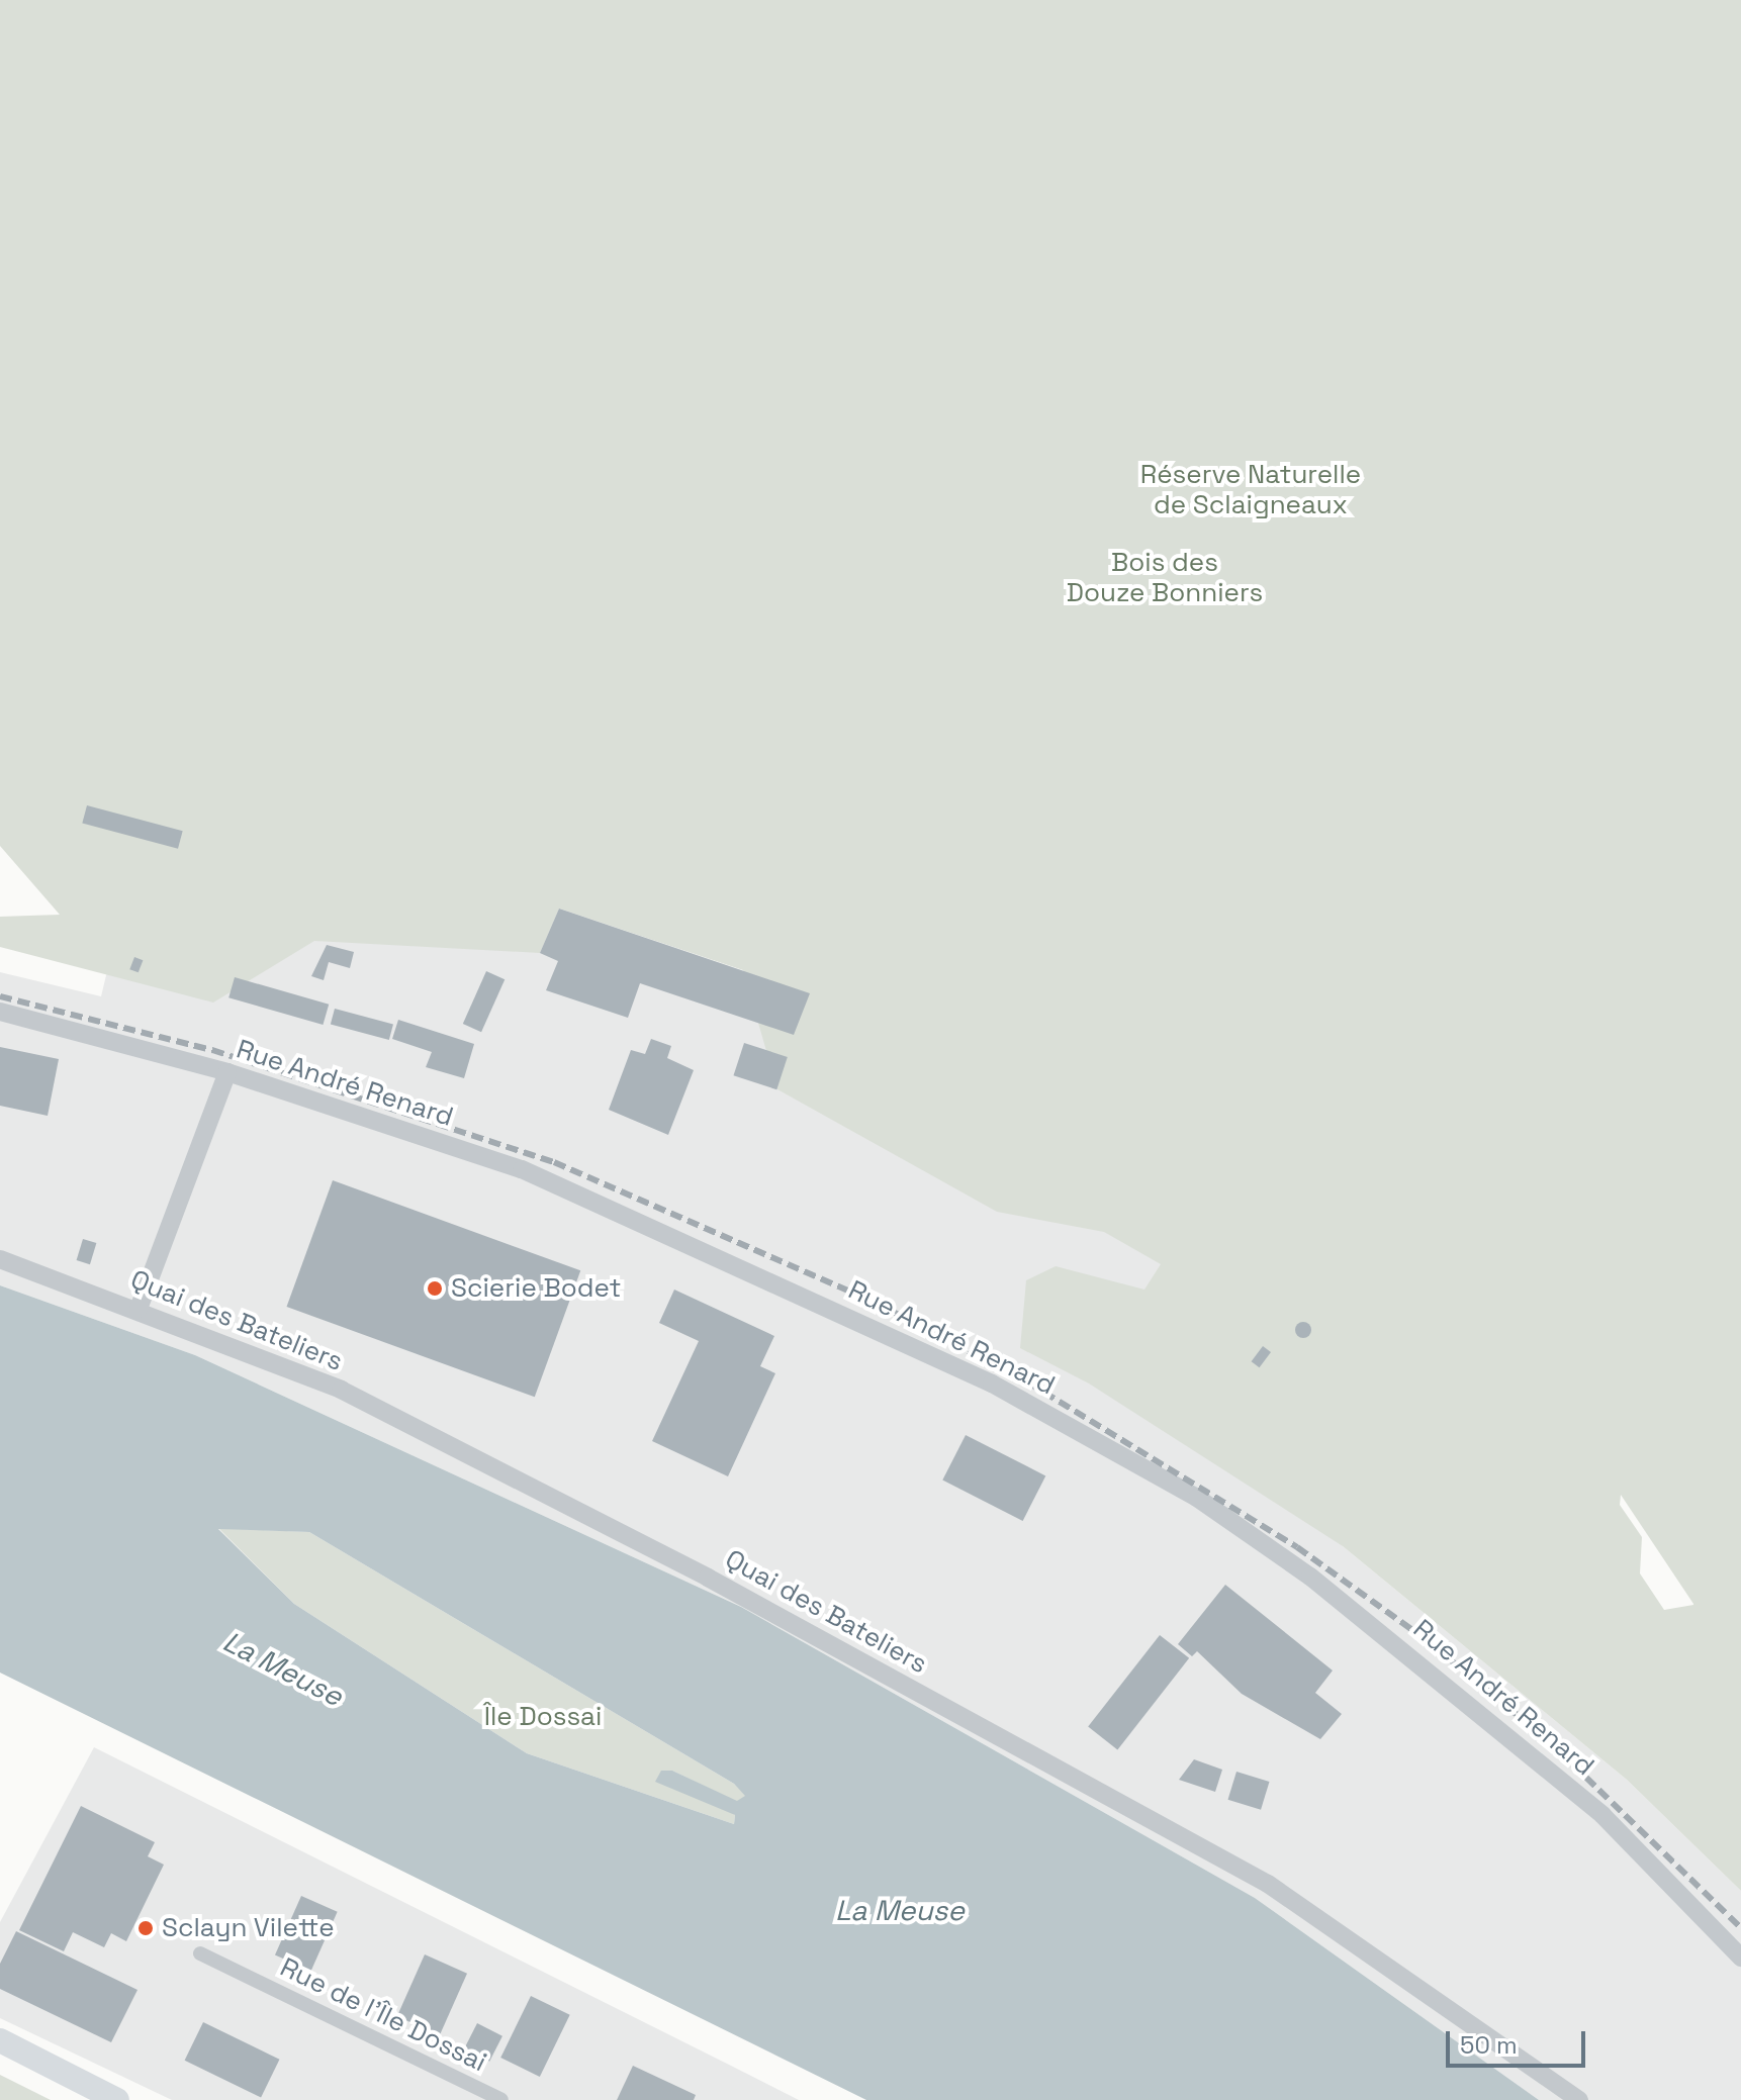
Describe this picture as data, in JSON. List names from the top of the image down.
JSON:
{
  "streets": {
    "street": ["Rue André Renard", "Quai des Bateliers", "Rue de l'Île Dossai"]
  },
  "water": ["La Meuse"],
  "parks": ["Réserve Naturelle de Sclaigneaux", "Bois des Douze Bonniers", "Île Dossai"],
  "places": ["Scierie Bodet", "Sclayn Vilette"],
  "scale_bar": "50 m"
}
